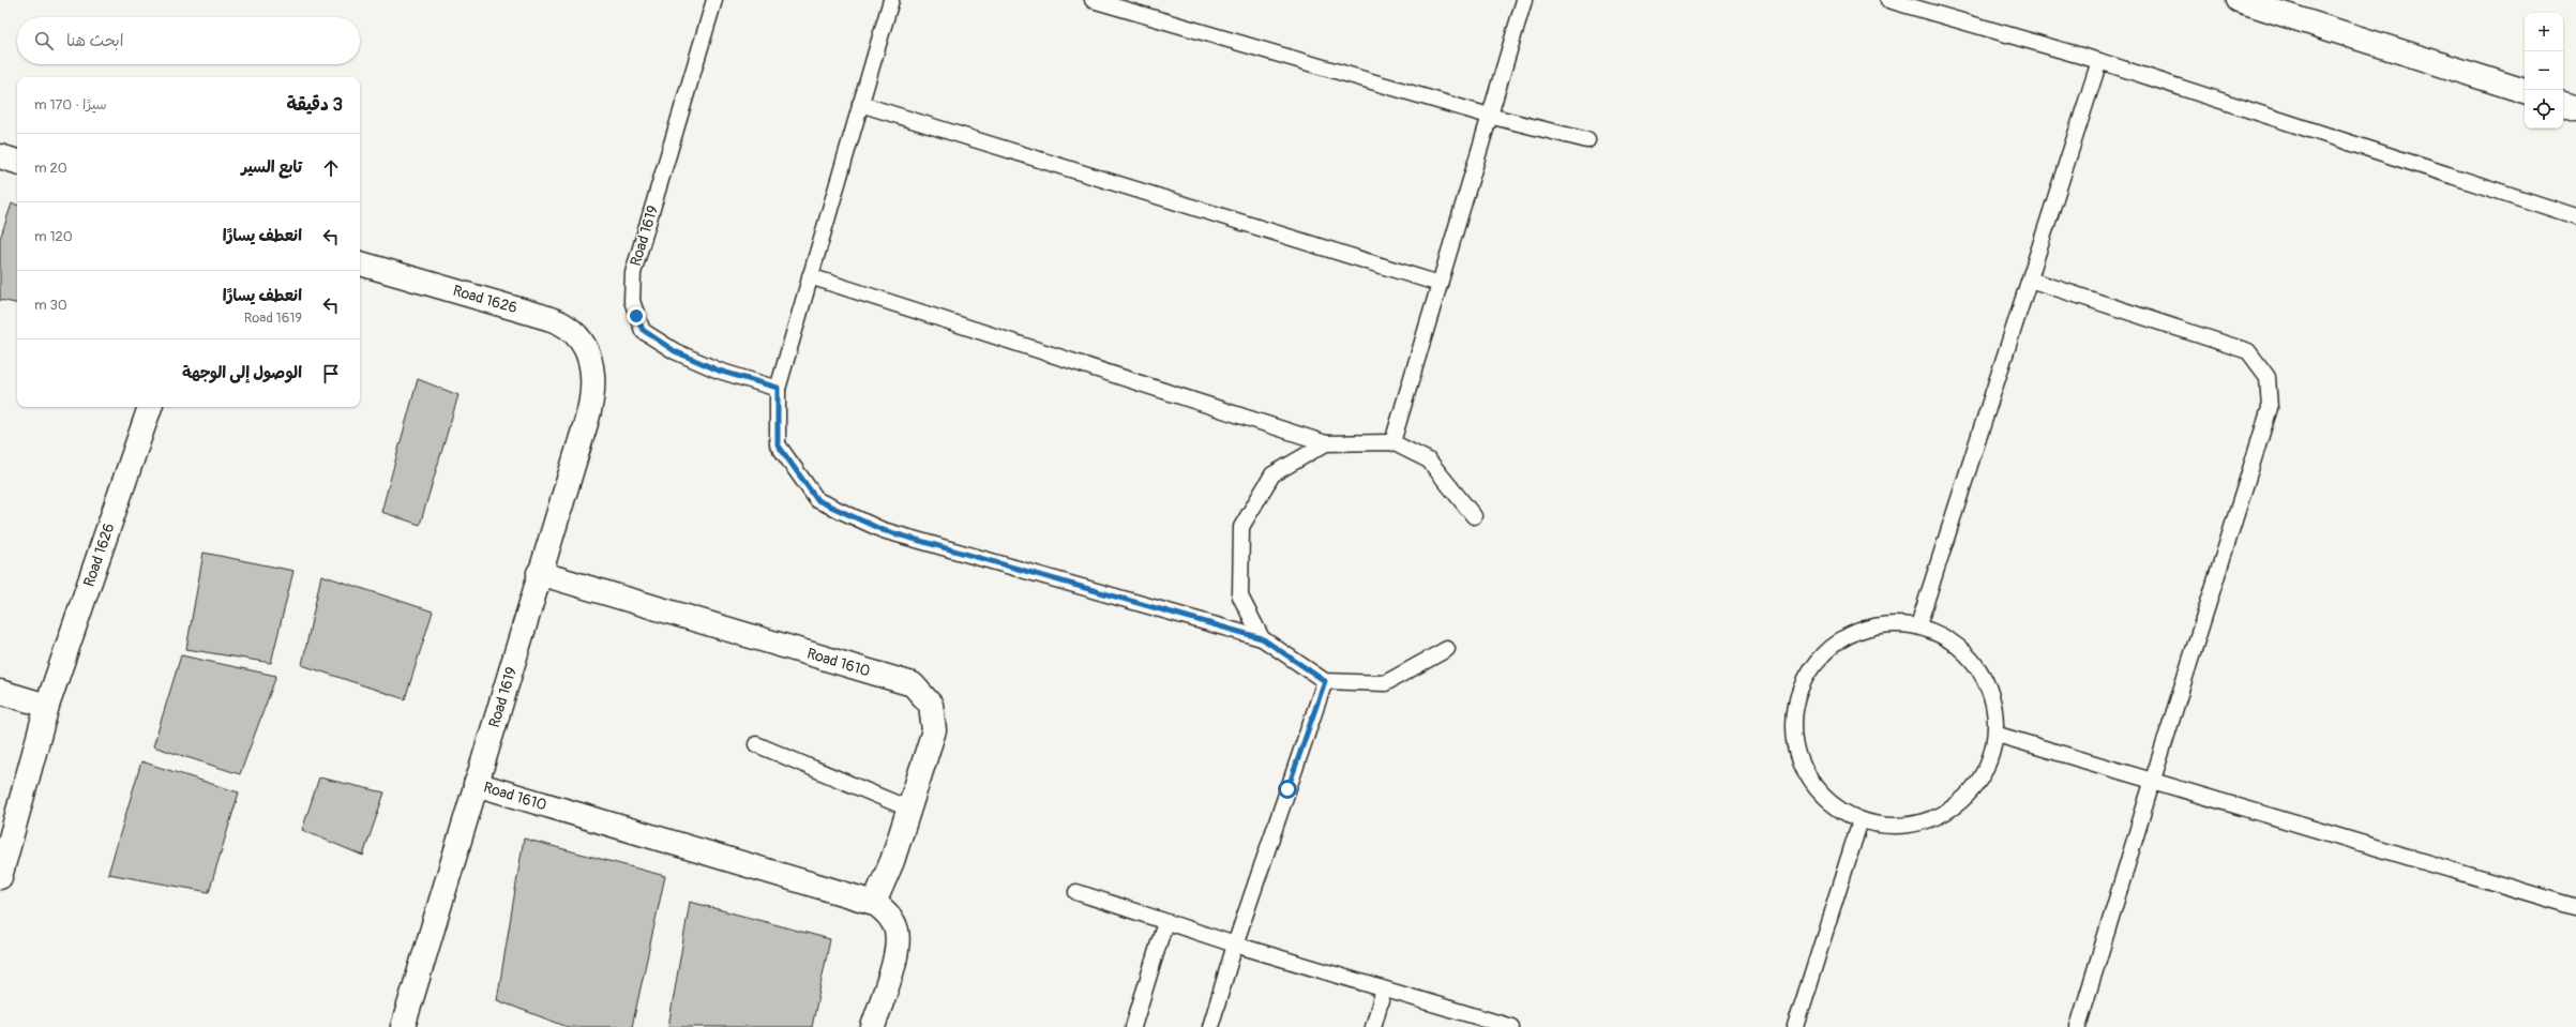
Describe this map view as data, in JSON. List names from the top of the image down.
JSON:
{
  "streets": {
    "street": ["Road 1619", "Road 1626", "Road 1610"]
  },
  "crossings": [
    ["Road 1619", "Road 1626"],
    ["Road 1619", "Road 1610"]
  ],
  "page": {
    "map_buttons": ["+", "−"],
    "search": "ابحث هنا",
    "heading": ["3 دقيقة", "سيرًا · 170 m"],
    "list": [
      ["تابع السير", "20 m"],
      ["انعطف يسارًا", "120 m"],
      ["انعطف يسارًا", "Road 1619", "30 m"],
      "الوصول إلى الوجهة"
    ]
  }
}
